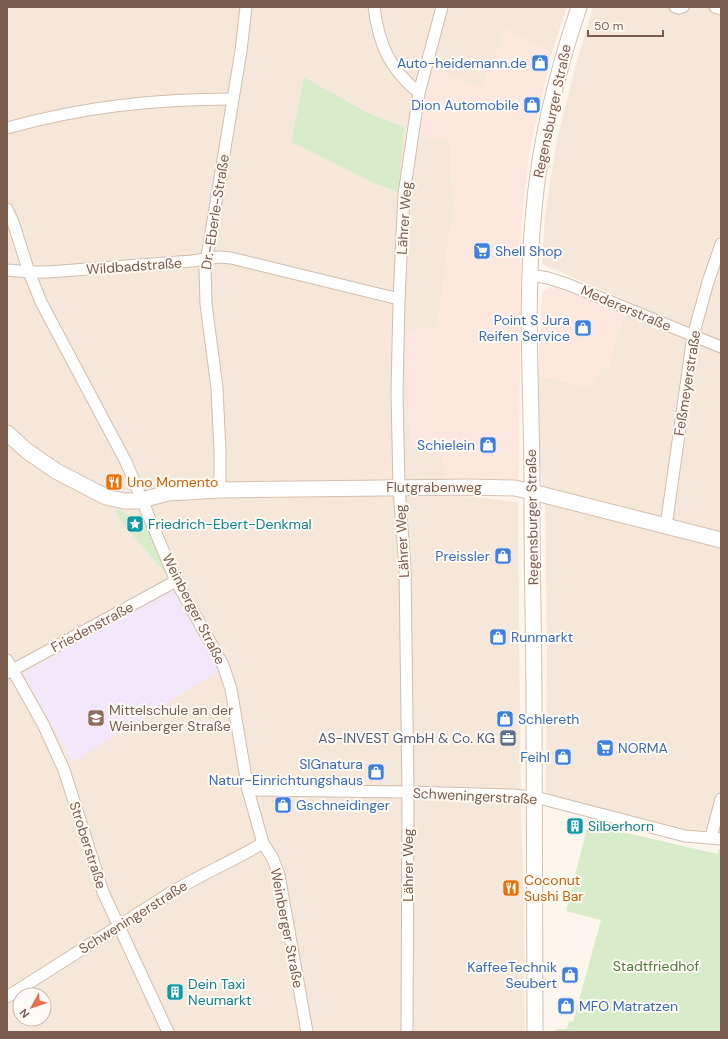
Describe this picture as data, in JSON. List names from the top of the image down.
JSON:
{
  "streets": {
    "main road": ["Regensburger Straße", "Flutgrabenweg"],
    "street": [
      "Dr.-Eberle-Straße",
      "Lährer Weg",
      "Wildbadstraße",
      "Medererstraße",
      "Feßmeyerstraße",
      "Weinberger Straße",
      "Friedenstraße",
      "Schweningerstraße",
      "Stroberstraße"
    ]
  },
  "crossings": [
    ["Regensburger Straße", "Medererstraße"],
    ["Regensburger Straße", "Flutgrabenweg"],
    ["Regensburger Straße", "Schweningerstraße"],
    ["Dr.-Eberle-Straße", "Wildbadstraße"],
    ["Dr.-Eberle-Straße", "Flutgrabenweg"],
    ["Lährer Weg", "Wildbadstraße"],
    ["Lährer Weg", "Flutgrabenweg"],
    ["Lährer Weg", "Schweningerstraße"],
    ["Wildbadstraße", "Weinberger Straße"],
    ["Medererstraße", "Feßmeyerstraße"],
    ["Feßmeyerstraße", "Flutgrabenweg"],
    ["Flutgrabenweg", "Weinberger Straße"],
    ["Weinberger Straße", "Friedenstraße"],
    ["Weinberger Straße", "Schweningerstraße"],
    ["Friedenstraße", "Stroberstraße"],
    ["Schweningerstraße", "Stroberstraße"]
  ],
  "parks": ["Stadtfriedhof"],
  "places": {
    "shop": [
      "Auto-heidemann.de",
      "Dion Automobile",
      "Point S Jura Reifen Service",
      "Schielein",
      "Preissler",
      "Runmarkt",
      "Schlereth",
      "Feihl",
      "SIGnatura Natur-Einrichtungshaus",
      "Gschneidinger",
      "KaffeeTechnik Seubert",
      "MFO Matratzen"
    ],
    "supermarket": ["Shell Shop", "NORMA"],
    "restaurant": ["Uno Momento", "Coconut Sushi Bar"],
    "place": ["Friedrich-Ebert-Denkmal"],
    "school or university": ["Mittelschule an der Weinberger Straße"],
    "office": ["AS-INVEST GmbH & Co. KG"],
    "building": ["Silberhorn", "Dein Taxi Neumarkt"]
  },
  "scale_bar": "50 m",
  "north": "bottom left"
}
